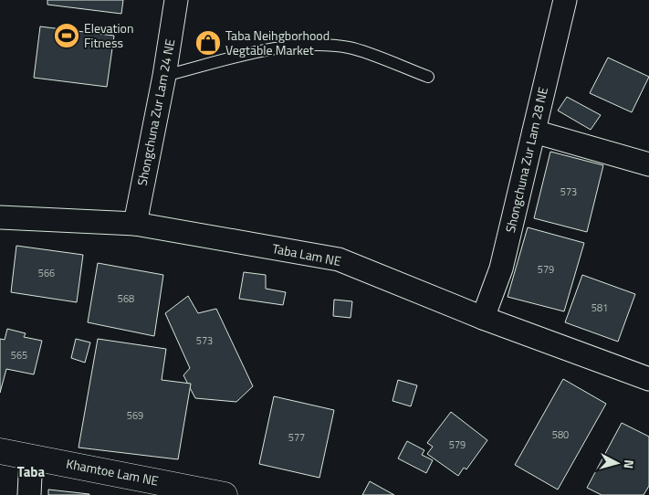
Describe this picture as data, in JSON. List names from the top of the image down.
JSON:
{
  "streets": {
    "main road": ["Khamtoe Lam NE"],
    "street": ["Shongchuna Zur Lam 24 NE", "Shongchuna Zur Lam 28 NE", "Taba Lam NE"]
  },
  "crossings": [
    ["Shongchuna Zur Lam 24 NE", "Taba Lam NE"],
    ["Shongchuna Zur Lam 28 NE", "Taba Lam NE"]
  ],
  "districts": ["Taba"],
  "places": {
    "sports": ["Elevation Fitness"],
    "shop": ["Taba Neihgborhood Vegtable Market"]
  },
  "house_numbers": [
    "573",
    "579",
    "566",
    "568",
    "581",
    "573",
    "565",
    "569",
    "580",
    "577",
    "579"
  ],
  "north": "right"
}
